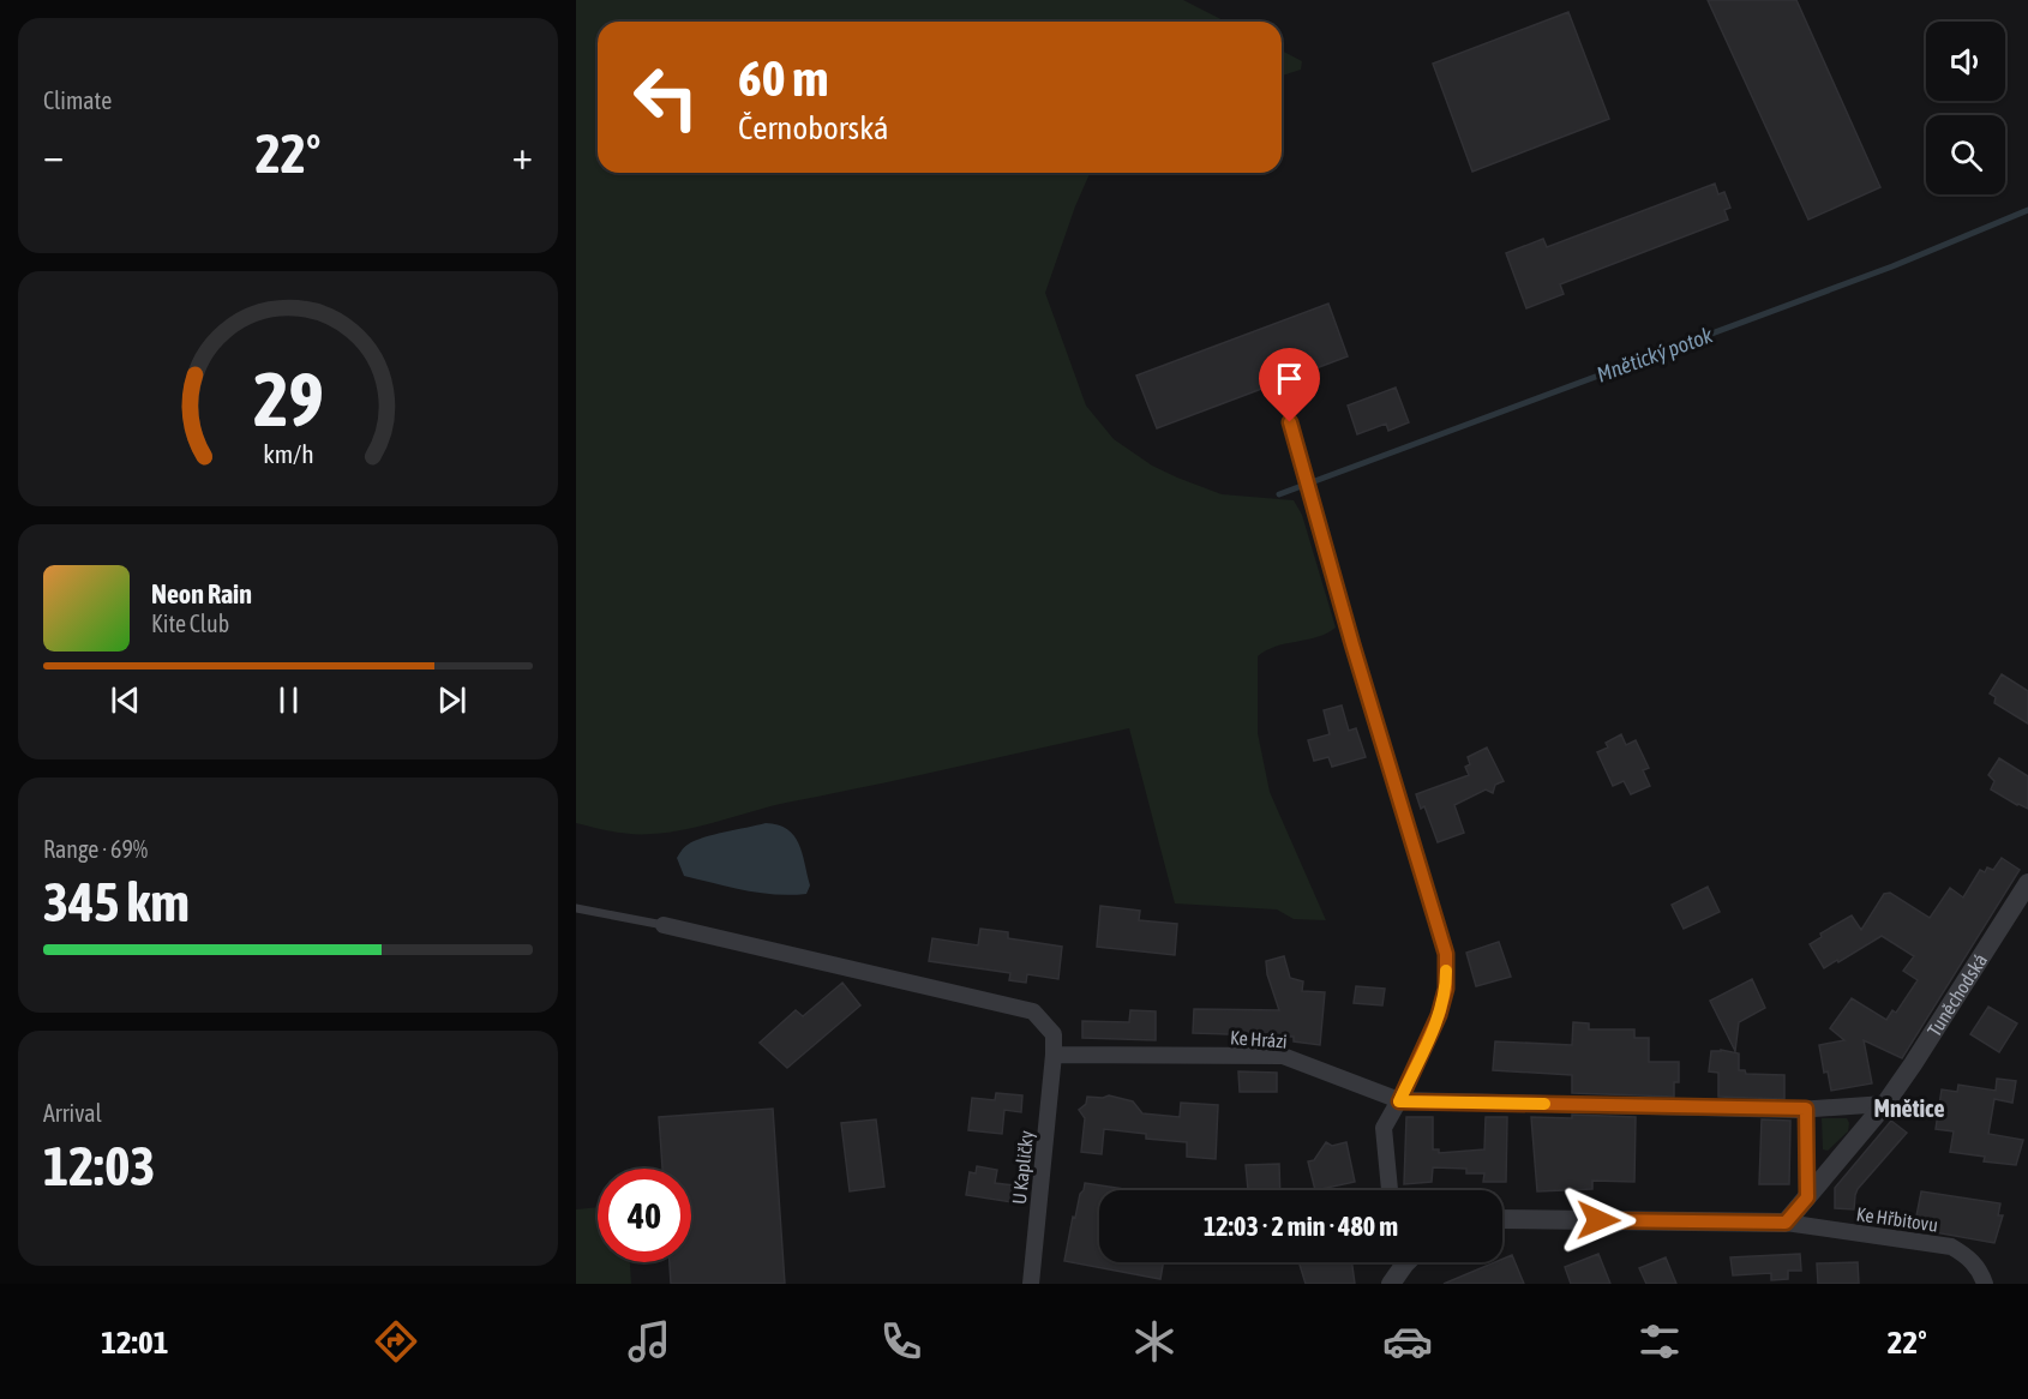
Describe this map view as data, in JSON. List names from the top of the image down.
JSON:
{
  "streets": {
    "street": [
      "Tuněchodská",
      "Ke Hrázi",
      "U Kapličky",
      "Ke Hřbitovu"
    ]
  },
  "crossings": [
    ["Tuněchodská", "Ke Hrázi"],
    ["Tuněchodská", "Ke Hřbitovu"],
    ["Ke Hrázi", "U Kapličky"]
  ],
  "districts": ["Mnětice"],
  "water": ["Mnětický potok"],
  "page": {
    "tile": [
      "Climate",
      ["Range · 69%", "345 km"],
      ["Arrival", "12:03"]
    ],
    "turn": ["60 m", "Černoborská"],
    "heat": ["−", "22°", "+"],
    "song": ["Neon Rain", "Kite Club"],
    "limit": "40",
    "trip": "12:03 · 2 min · 480 m",
    "tabs": ["12:01", "22°"],
    "gauge": ["29", "km/h"]
  }
}
